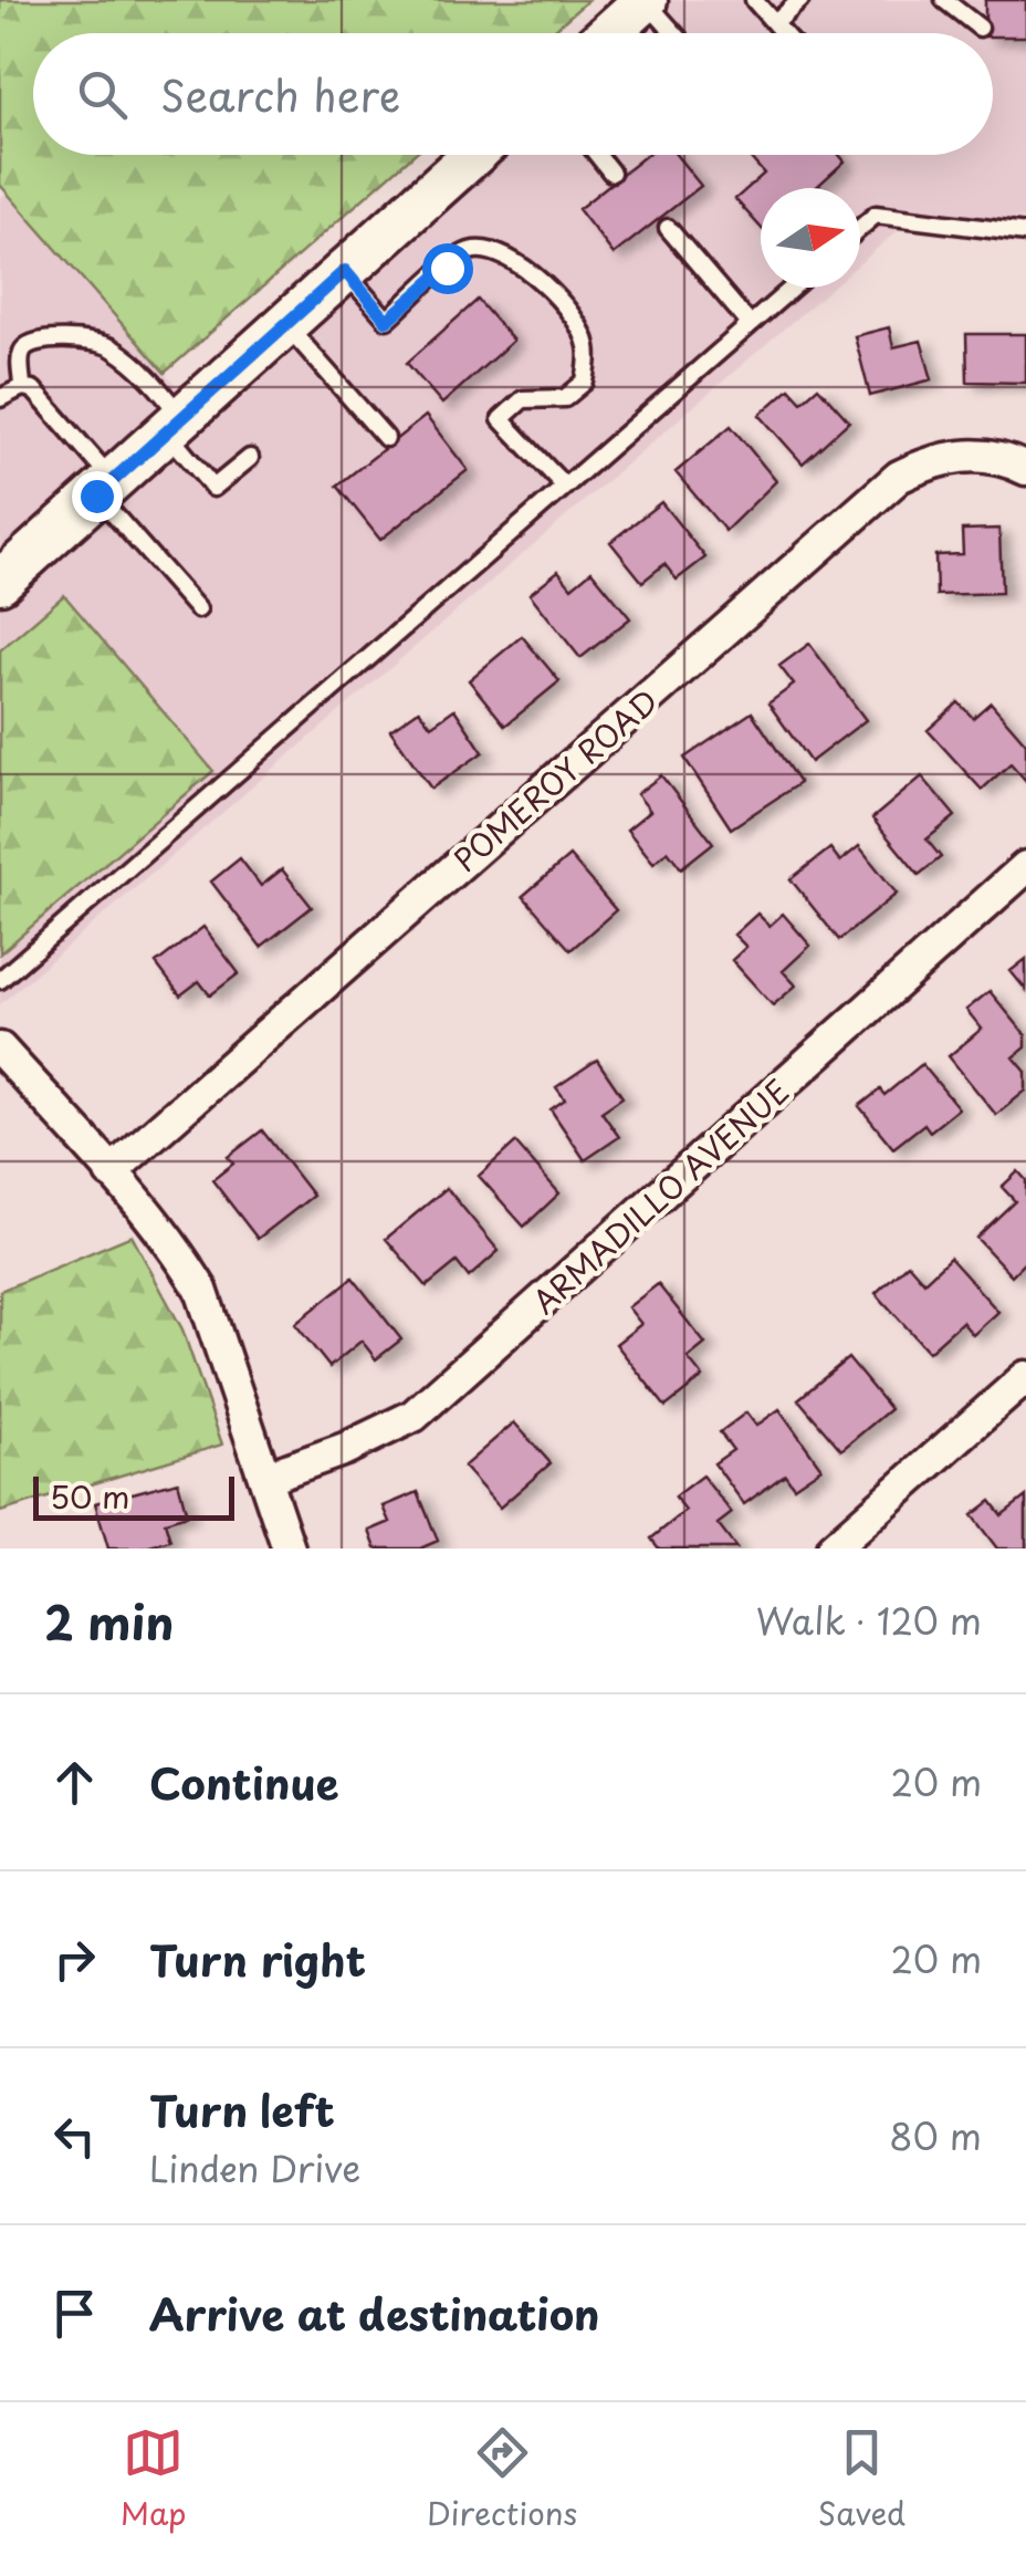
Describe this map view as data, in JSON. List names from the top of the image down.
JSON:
{
  "streets": {
    "street": ["POMEROY ROAD", "ARMADILLO AVENUE"]
  },
  "scale_bar": "50 m",
  "north": "right",
  "page": {
    "search": "Search here",
    "scale": "50 m",
    "heading": ["2 min", "Walk · 120 m"],
    "list": [
      ["Continue", "20 m"],
      ["Turn right", "20 m"],
      ["Turn left", "Linden Drive", "80 m"],
      "Arrive at destination"
    ],
    "nav": ["Map", "Directions", "Saved"]
  }
}
